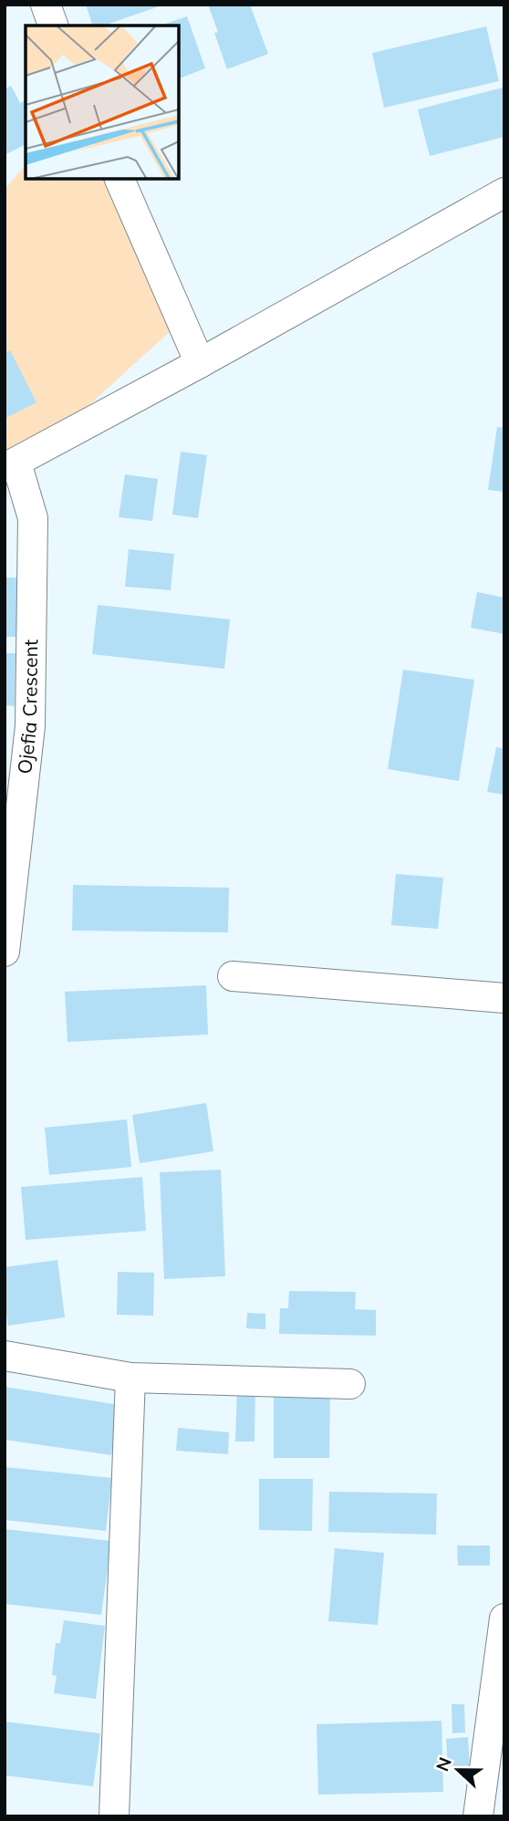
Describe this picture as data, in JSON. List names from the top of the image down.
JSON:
{
  "streets": {
    "street": ["Ojefia Crescent"]
  },
  "north": "left"
}
